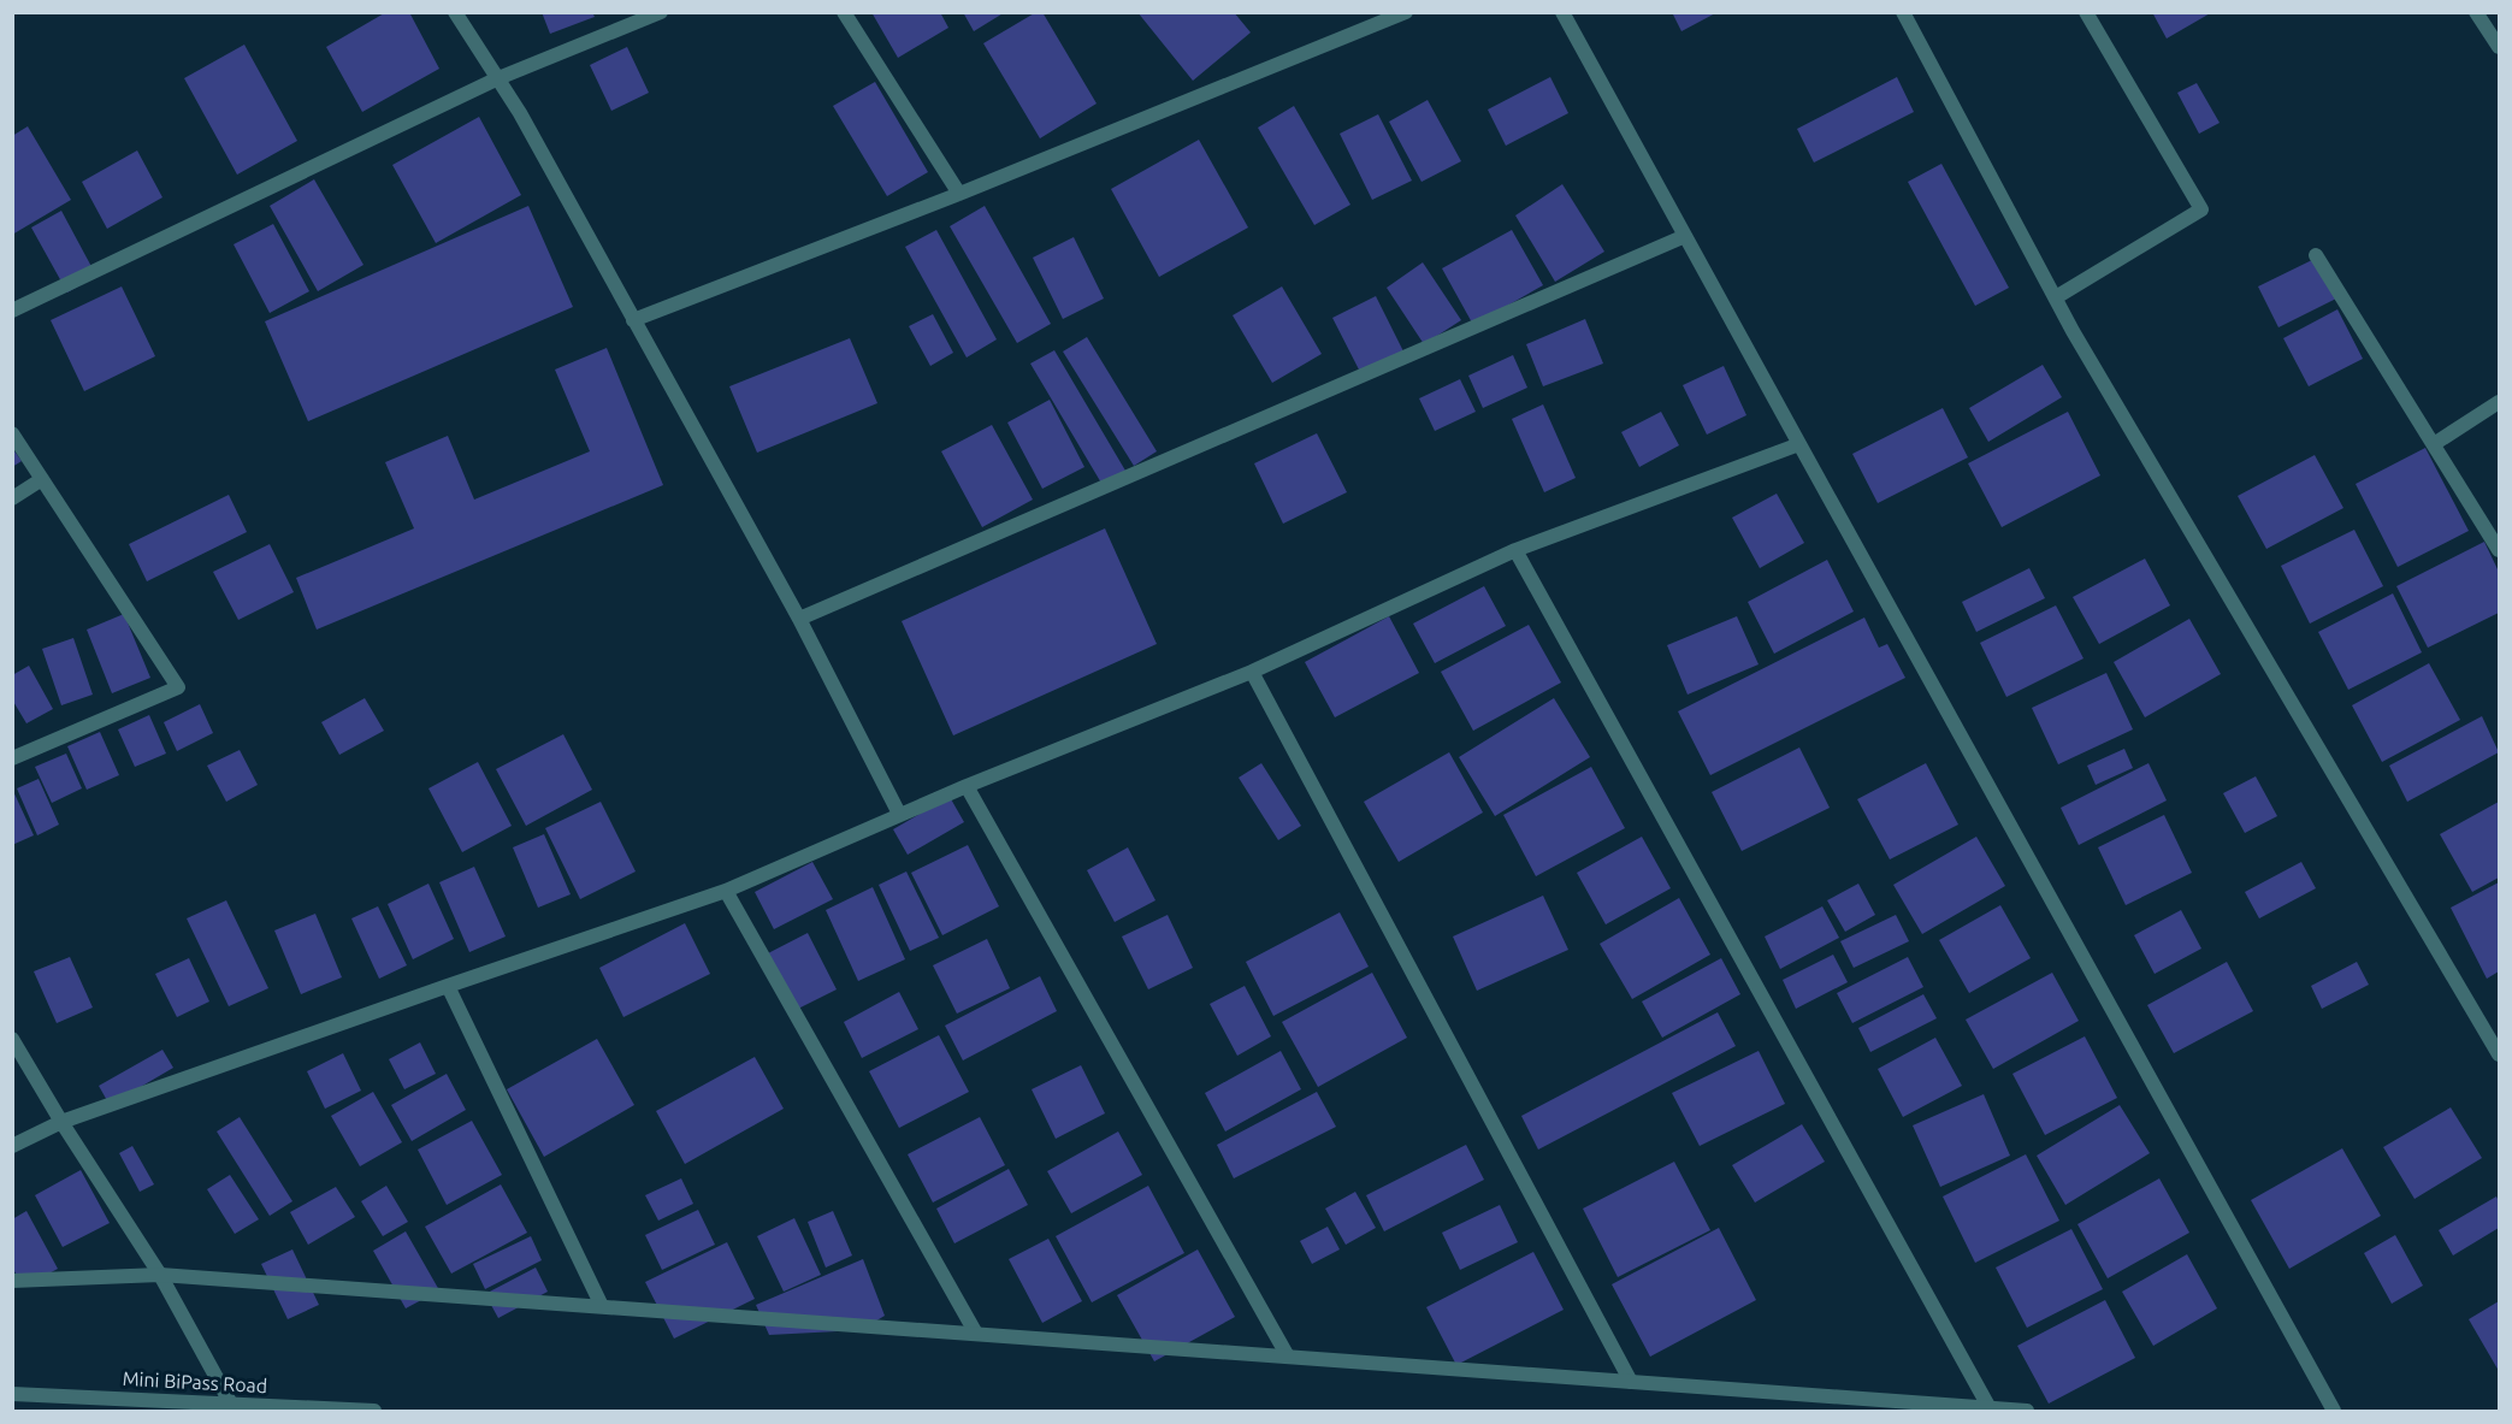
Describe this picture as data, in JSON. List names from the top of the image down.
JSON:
{
  "streets": {
    "street": ["Mini BiPass Road"]
  }
}
